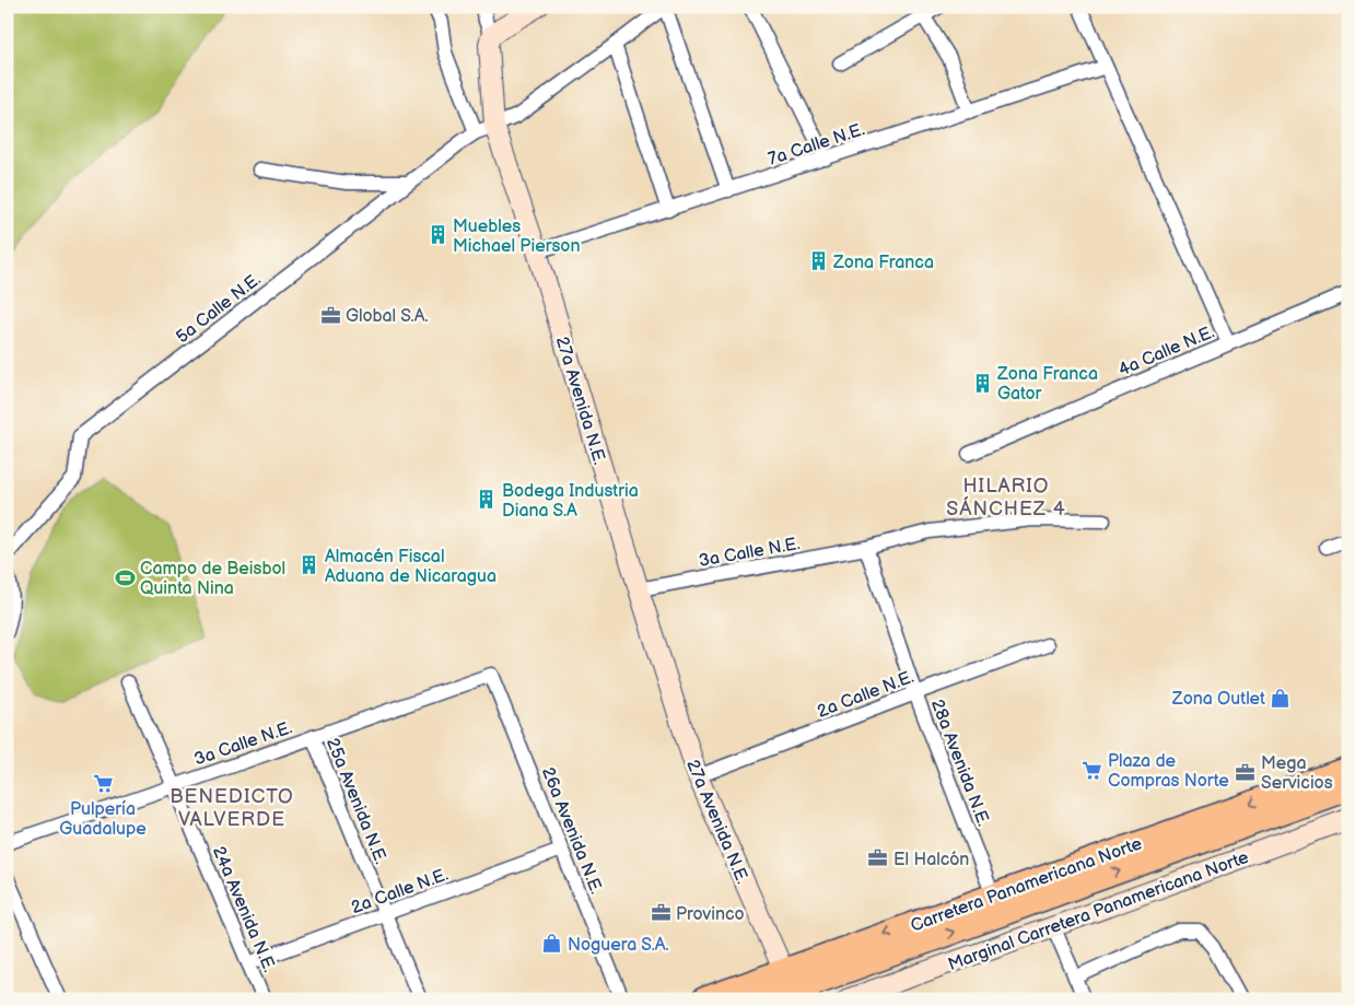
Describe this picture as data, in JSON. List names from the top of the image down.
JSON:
{
  "streets": {
    "highway": ["Carretera Panamericana Norte"],
    "street": [
      "7a Calle N.E.",
      "5a Calle N.E.",
      "4a Calle N.E.",
      "27a Avenida N.E.",
      "3a Calle N.E.",
      "2a Calle N.E.",
      "28a Avenida N.E.",
      "25a Avenida N.E.",
      "26a Avenida N.E.",
      "24a Avenida N.E.",
      "Marginal Carretera Panamericana Norte"
    ]
  },
  "crossings": [
    ["7a Calle N.E.", "27a Avenida N.E."],
    ["5a Calle N.E.", "27a Avenida N.E."],
    ["27a Avenida N.E.", "3a Calle N.E."],
    ["27a Avenida N.E.", "2a Calle N.E."],
    ["27a Avenida N.E.", "Carretera Panamericana Norte"],
    ["3a Calle N.E.", "28a Avenida N.E."],
    ["3a Calle N.E.", "25a Avenida N.E."],
    ["3a Calle N.E.", "26a Avenida N.E."],
    ["3a Calle N.E.", "24a Avenida N.E."],
    ["2a Calle N.E.", "28a Avenida N.E."],
    ["2a Calle N.E.", "25a Avenida N.E."],
    ["2a Calle N.E.", "26a Avenida N.E."],
    ["2a Calle N.E.", "24a Avenida N.E."],
    ["28a Avenida N.E.", "Carretera Panamericana Norte"]
  ],
  "districts": ["HILARIO SÁNCHEZ 4", "BENEDICTO VALVERDE"],
  "places": {
    "building": [
      "Muebles Michael Pierson",
      "Zona Franca",
      "Zona Franca Gator",
      "Bodega Industria Diana S.A",
      "Almacén Fiscal Aduana de Nicaragua"
    ],
    "office": [
      "Global S.A.",
      "Mega Servicios",
      "El Halcón",
      "Provinco"
    ],
    "sports": ["Campo de Beisbol Quinta Nina"],
    "shop": ["Zona Outlet", "Noguera S.A."],
    "supermarket": ["Plaza de Compras Norte", "Pulpería Guadalupe"]
  }
}
